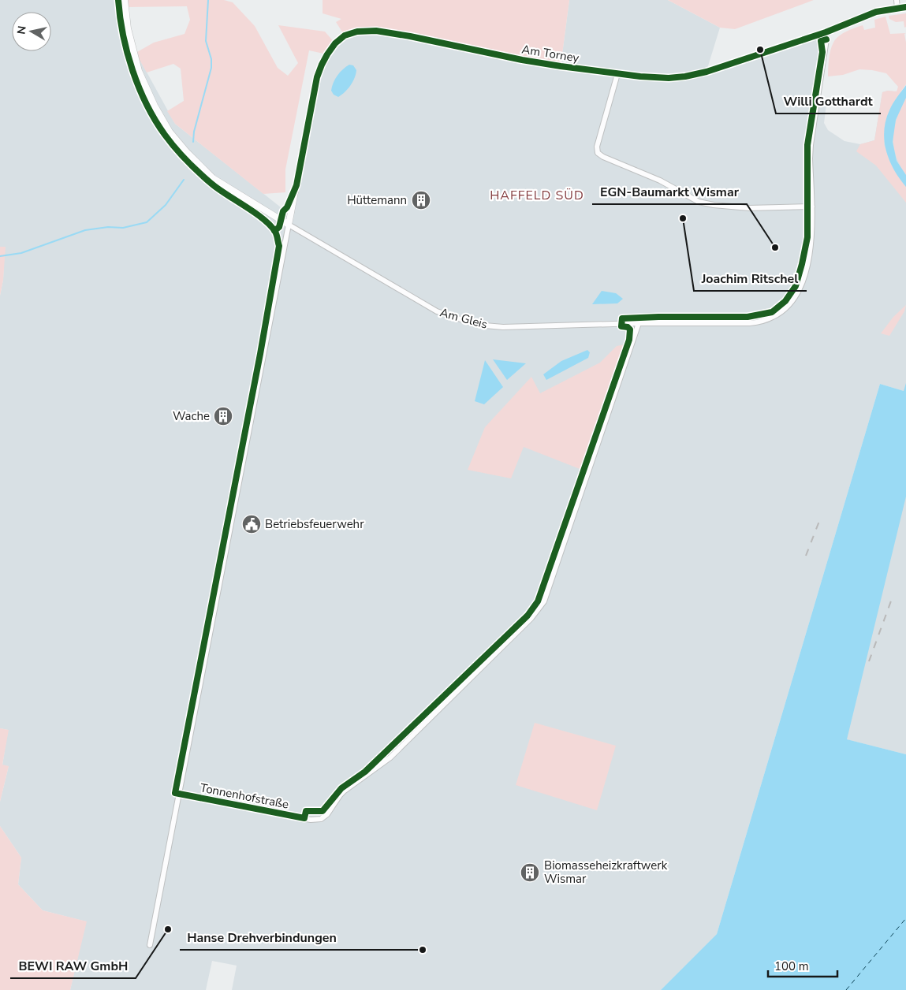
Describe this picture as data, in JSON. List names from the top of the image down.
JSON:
{
  "streets": {
    "street": ["Am Torney", "Am Gleis", "Tonnenhofstraße"]
  },
  "crossings": [
    ["Am Torney", "Am Gleis"],
    ["Am Gleis", "Tonnenhofstraße"]
  ],
  "districts": ["HAFFELD SÜD"],
  "places": {
    "other": [
      "Willi Gotthardt",
      "Joachim Ritschel",
      "EGN-Baumarkt Wismar",
      "BEWI RAW GmbH",
      "Hanse Drehverbindungen"
    ],
    "building": ["Hüttemann", "Wache", "Biomasseheizkraftwerk Wismar"],
    "public building": ["Betriebsfeuerwehr"]
  },
  "scale_bar": "100 m",
  "north": "left"
}
